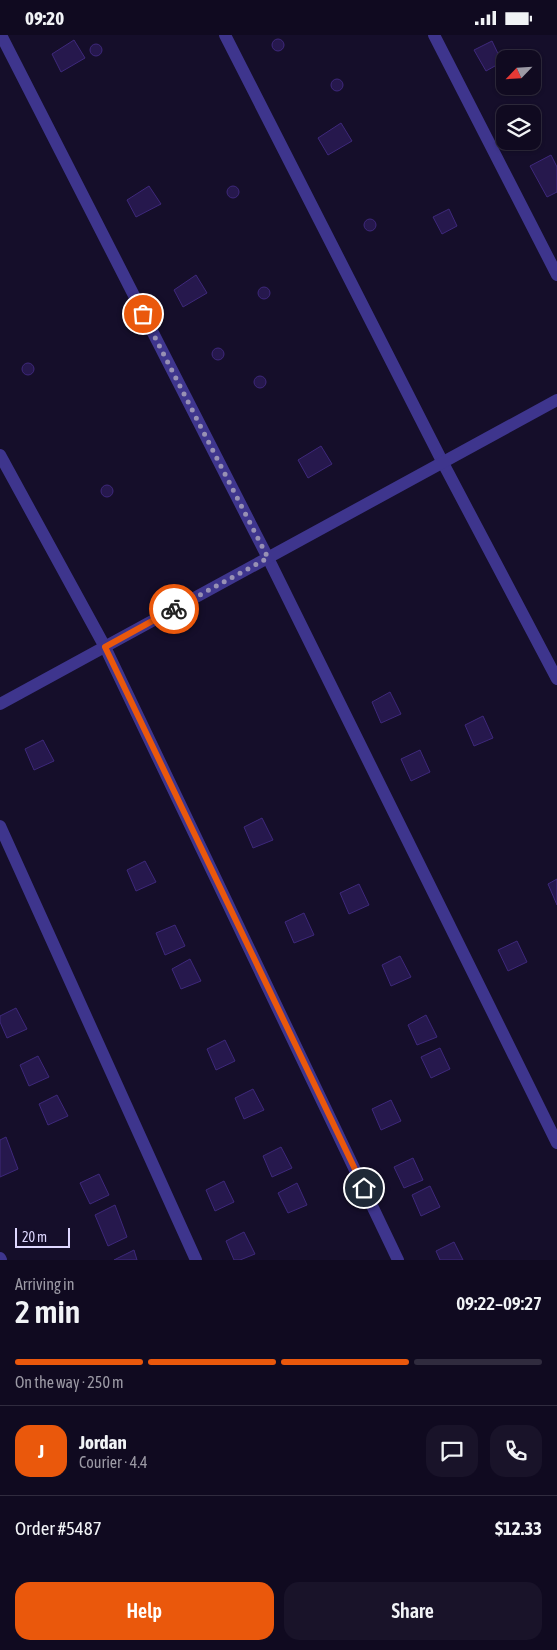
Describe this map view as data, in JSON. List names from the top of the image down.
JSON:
{
  "scale_bar": "20 m",
  "north": "bottom left",
  "page": {
    "status": "09:20",
    "scale": "20 m",
    "heading": ["2 min", "Arriving in", "09:22–09:27"],
    "panel": [
      "Jordan",
      "Courier · 4.4",
      "Order #5487",
      "$12.33"
    ],
    "bar": "On the way · 250 m",
    "round": "J",
    "buttons": ["Help", "Share"]
  }
}
